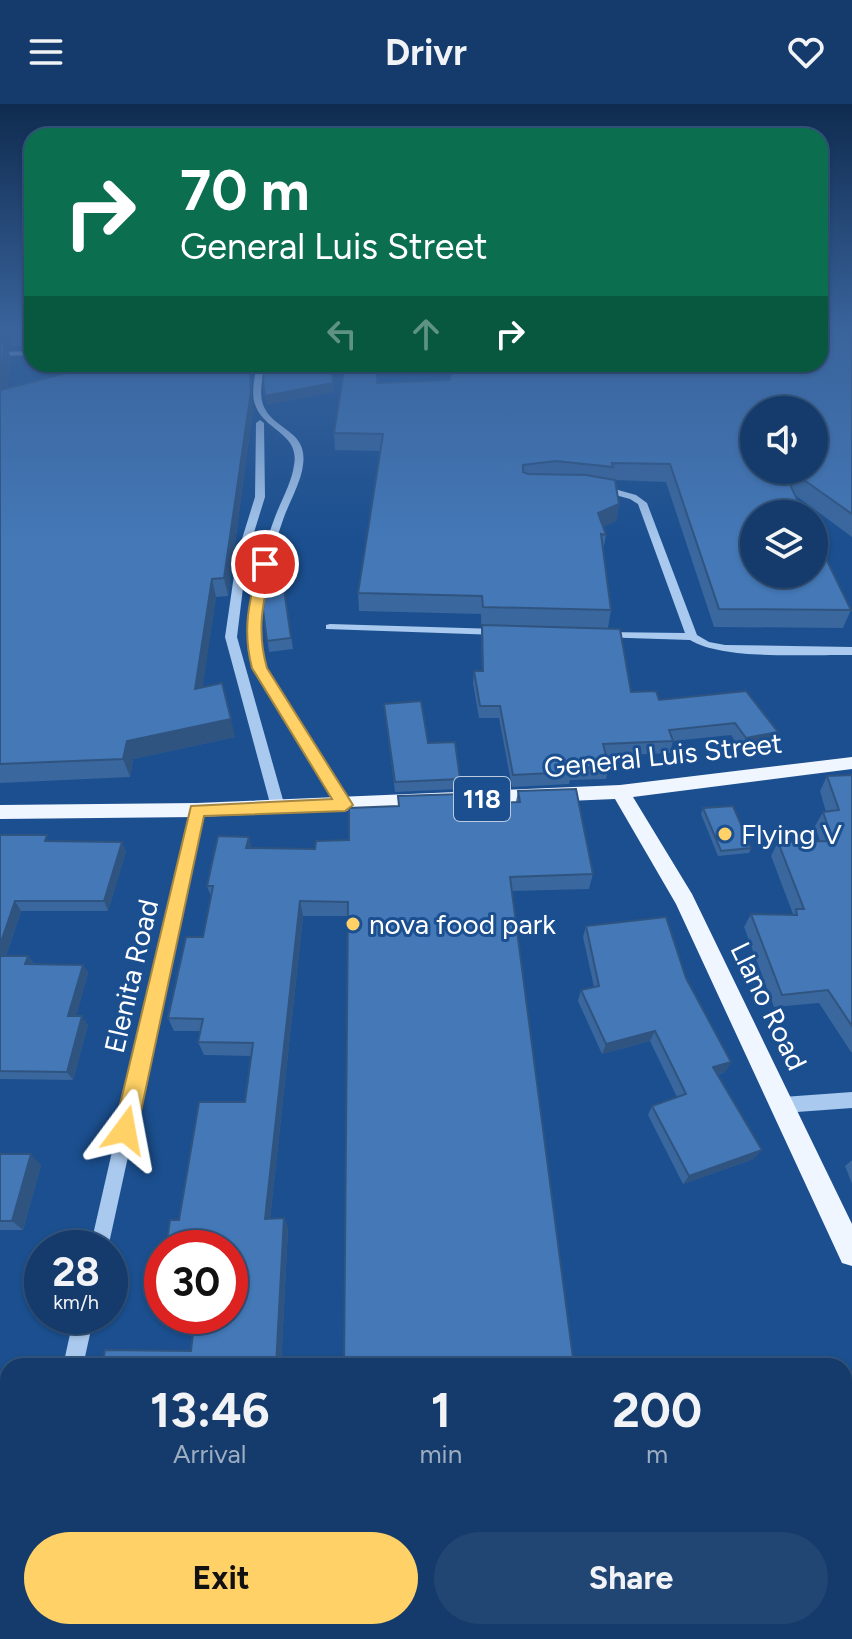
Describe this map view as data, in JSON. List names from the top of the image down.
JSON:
{
  "streets": {
    "main road": ["General Luis Street", "118", "Llano Road"],
    "street": ["Elenita Road"]
  },
  "crossings": [
    ["General Luis Street", "Elenita Road"],
    ["General Luis Street", "Llano Road"]
  ],
  "places": ["Flying V", "nova food park"],
  "page": {
    "header": "Drivr",
    "turn": ["70 m", "General Luis Street"],
    "speed": "28 km/h",
    "limit": "30",
    "eta": [
      "13:46",
      "Arrival",
      "1",
      "min",
      "200",
      "m"
    ],
    "buttons": ["Exit", "Share"]
  }
}
